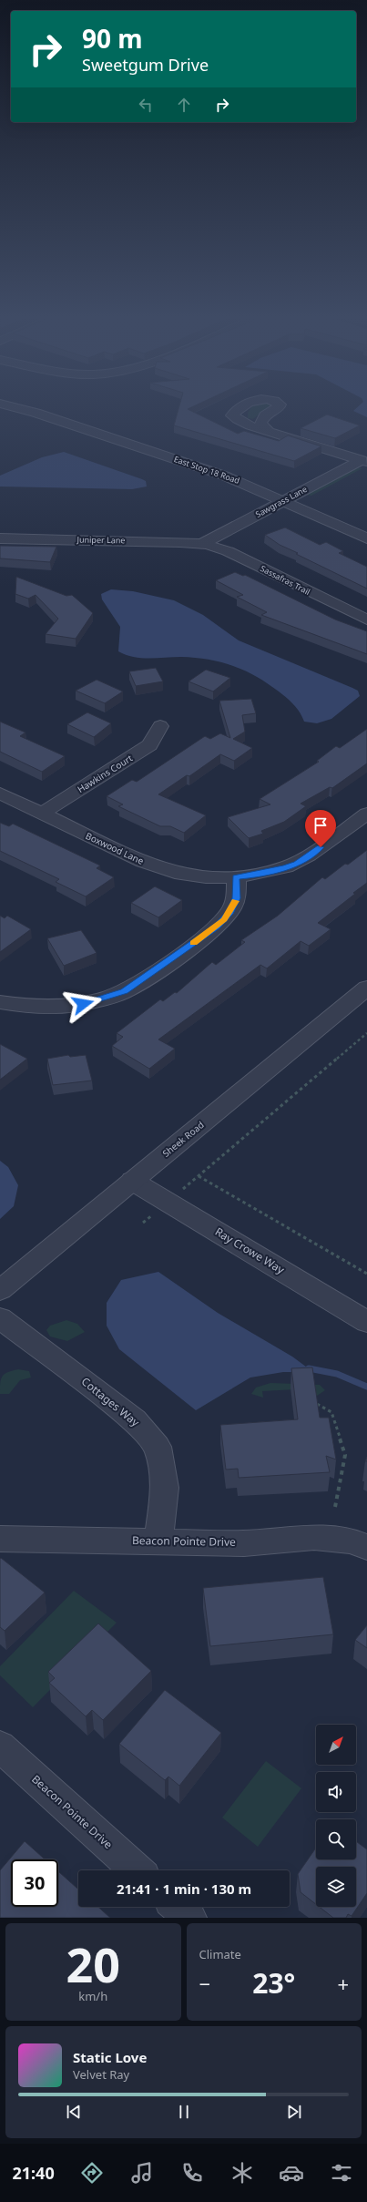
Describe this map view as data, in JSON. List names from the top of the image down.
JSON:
{
  "streets": {
    "street": [
      "East Stop 18 Road",
      "Sawgrass Lane",
      "Juniper Lane",
      "Sassafras Trail",
      "Hawkins Court",
      "Boxwood Lane",
      "Sheek Road",
      "Ray Crowe Way",
      "Cottages Way",
      "Beacon Pointe Drive"
    ]
  },
  "crossings": [
    ["East Stop 18 Road", "Sawgrass Lane"],
    ["Sawgrass Lane", "Juniper Lane"],
    ["Sawgrass Lane", "Sassafras Trail"],
    ["Juniper Lane", "Sassafras Trail"],
    ["Hawkins Court", "Boxwood Lane"],
    ["Sheek Road", "Ray Crowe Way"],
    ["Cottages Way", "Beacon Pointe Drive"]
  ],
  "north": "top right",
  "page": {
    "turn": ["90 m", "Sweetgum Drive"],
    "limit": "30",
    "trip": "21:41 · 1 min · 130 m",
    "tile": [
      ["20", "km/h"],
      "Climate"
    ],
    "heat": ["−", "23°", "+"],
    "song": ["Static Love", "Velvet Ray"],
    "tabs": "21:40"
  }
}
